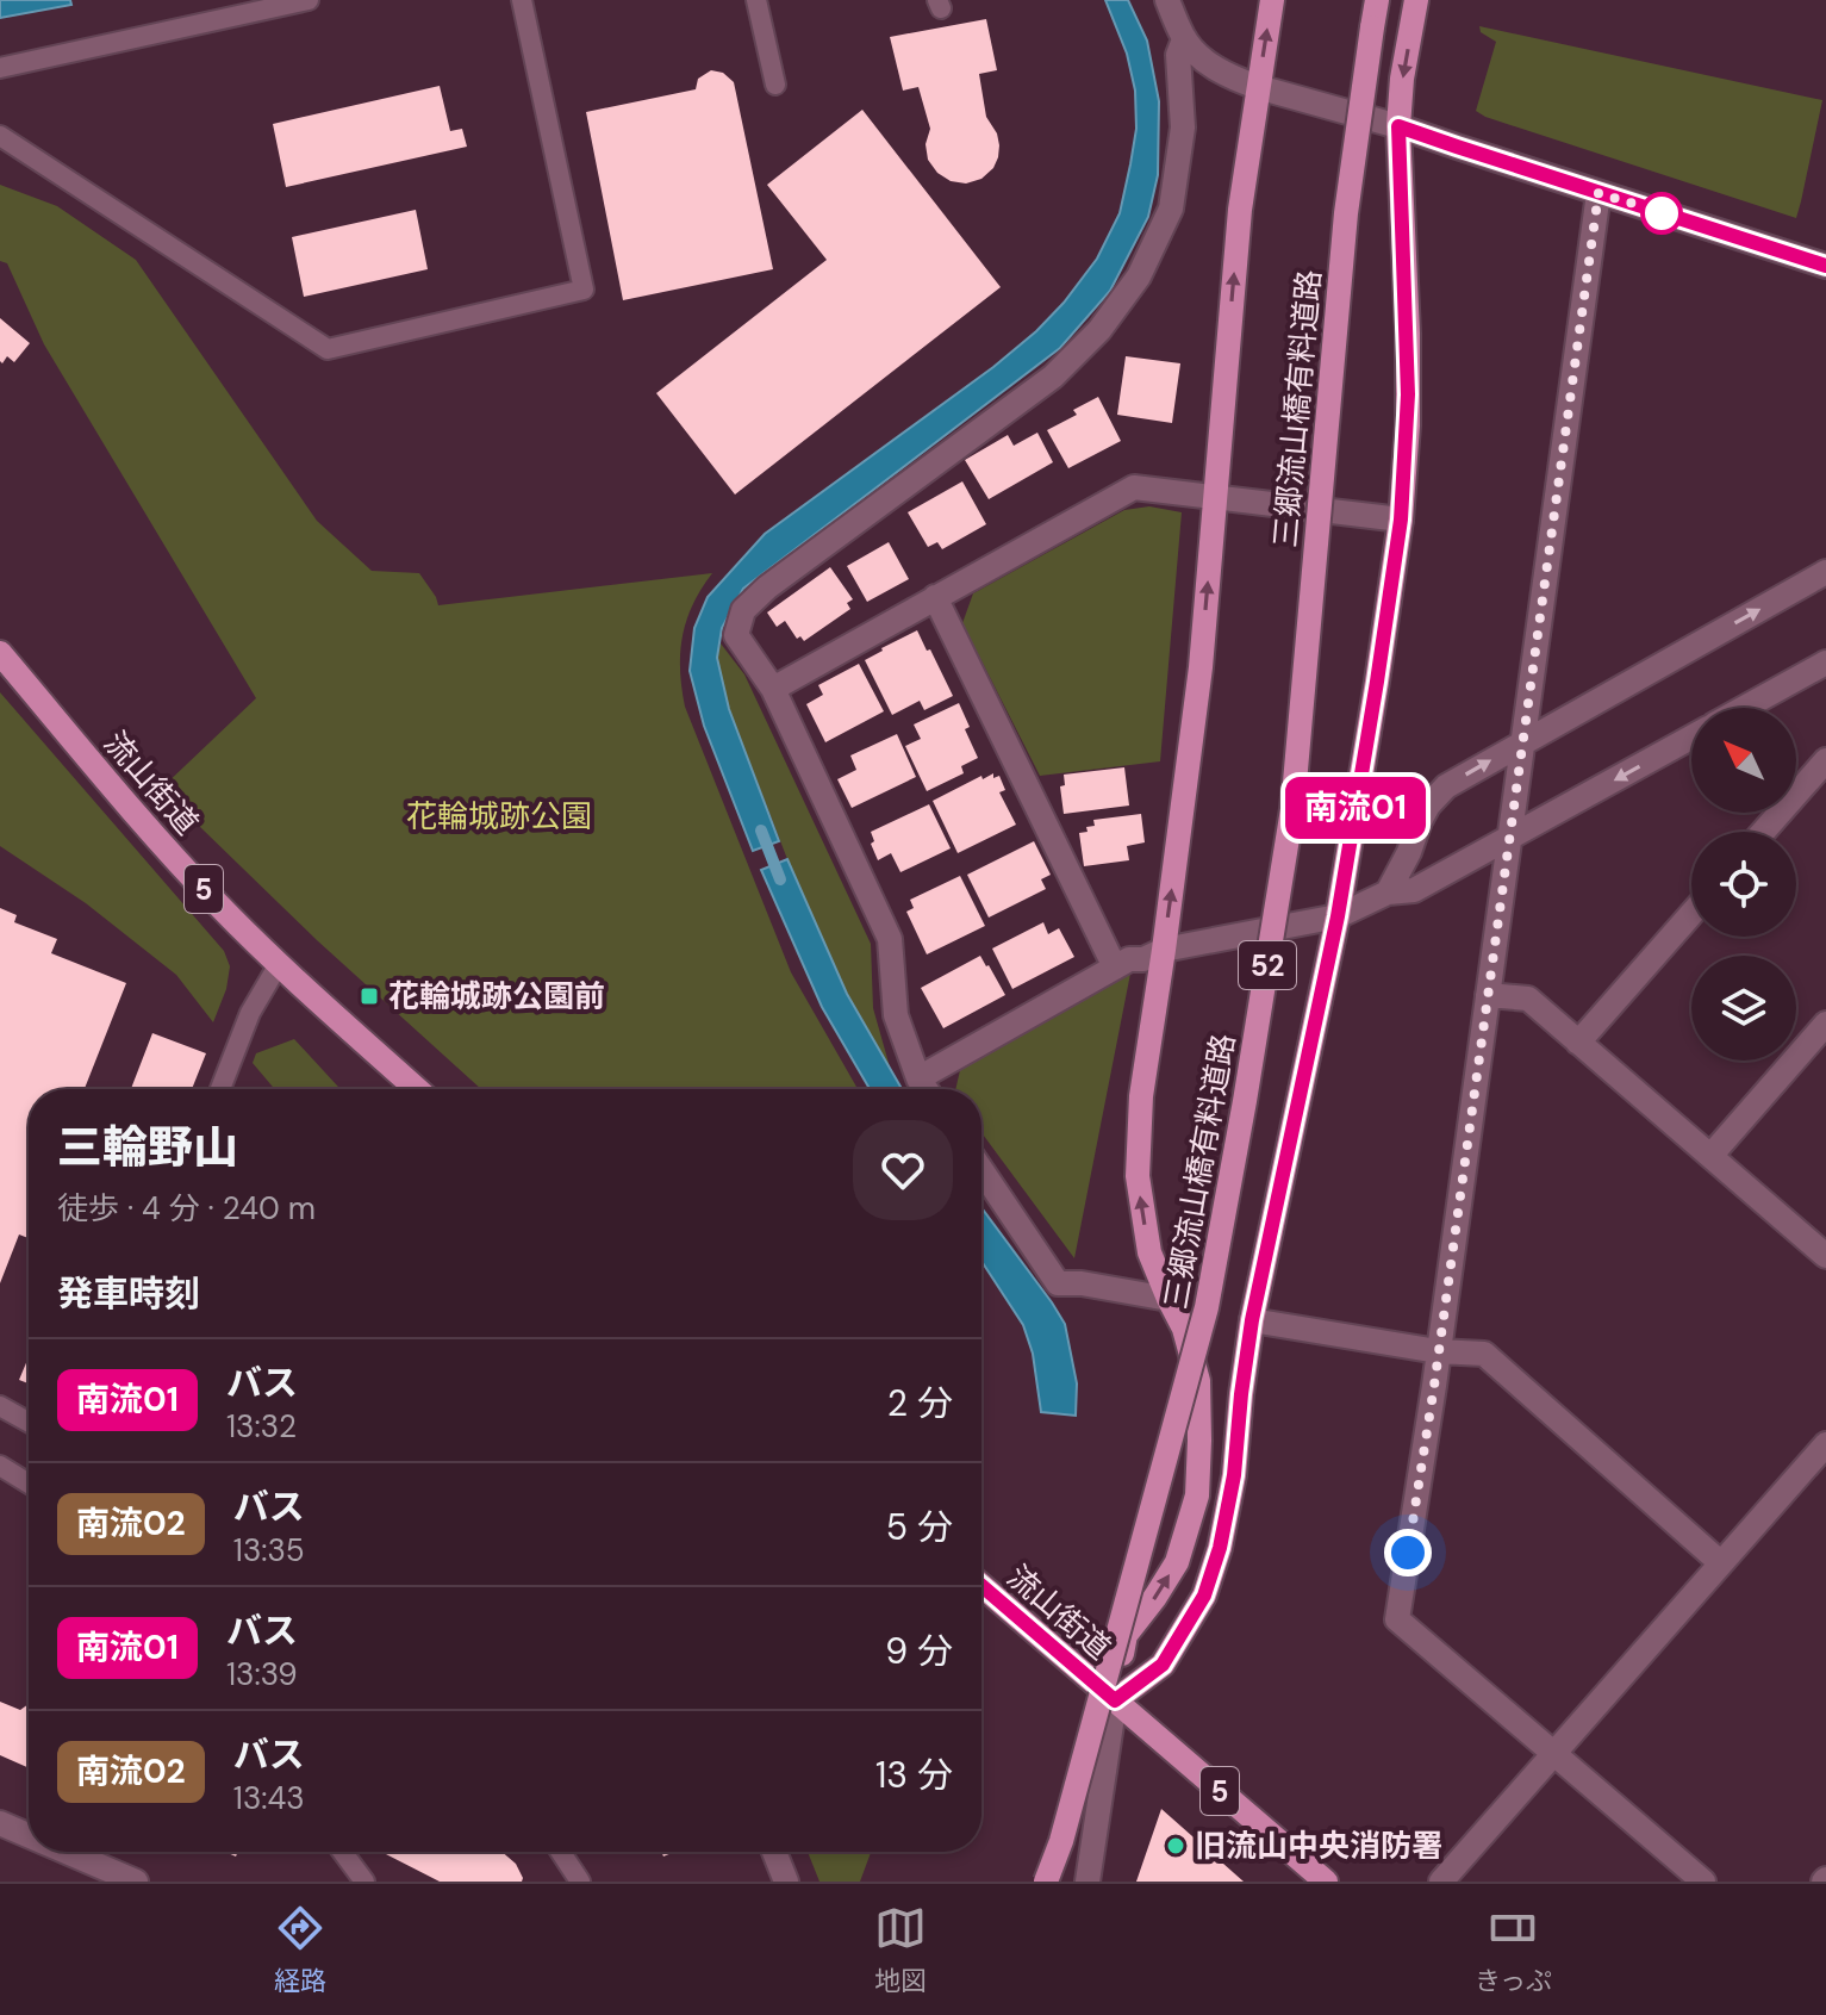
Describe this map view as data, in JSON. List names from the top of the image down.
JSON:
{
  "streets": {
    "main road": [
      "三郷流山橋有料道路",
      "流山街道",
      "5",
      "52"
    ]
  },
  "parks": ["花輪城跡公園"],
  "places": {
    "transit": ["花輪城跡公園前"],
    "other": ["旧流山中央消防署"]
  },
  "lines": ["bus line 南流01"],
  "north": "top left",
  "page": {
    "on_map": "南流01",
    "heading": [
      ["三輪野山", "徒歩 · 4 分 · 240 m"],
      "発車時刻"
    ],
    "list": [
      {
        "mark": "南流01",
        "name": "バス",
        "note": "13:32",
        "value": "2 分"
      },
      {
        "mark": "南流02",
        "name": "バス",
        "note": "13:35",
        "value": "5 分"
      },
      {
        "mark": "南流01",
        "name": "バス",
        "note": "13:39",
        "value": "9 分"
      },
      {
        "mark": "南流02",
        "name": "バス",
        "note": "13:43",
        "value": "13 分"
      }
    ],
    "tabs": ["経路", "地図", "きっぷ"]
  }
}
